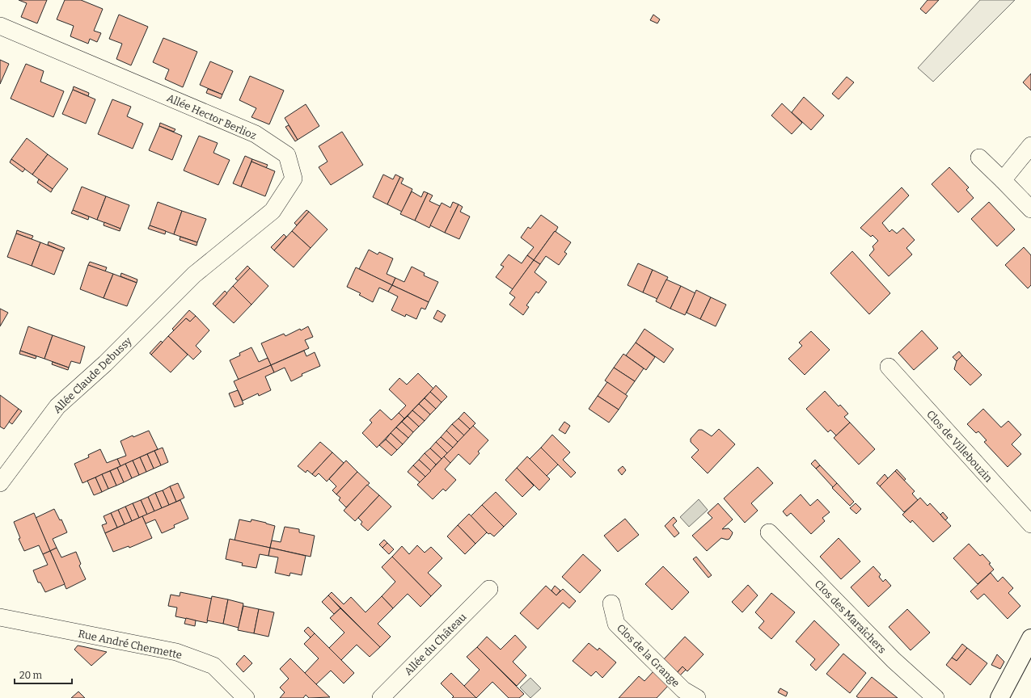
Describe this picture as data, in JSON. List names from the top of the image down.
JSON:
{
  "streets": {
    "street": [
      "Allée Hector Berlioz",
      "Allée Claude Debussy",
      "Clos de Villebouzin",
      "Clos des Maraîchers",
      "Rue André Chermette",
      "Allée du Château",
      "Clos de la Grange"
    ]
  },
  "crossings": [
    ["Allée Hector Berlioz", "Allée Claude Debussy"]
  ],
  "scale_bar": "20 m"
}
